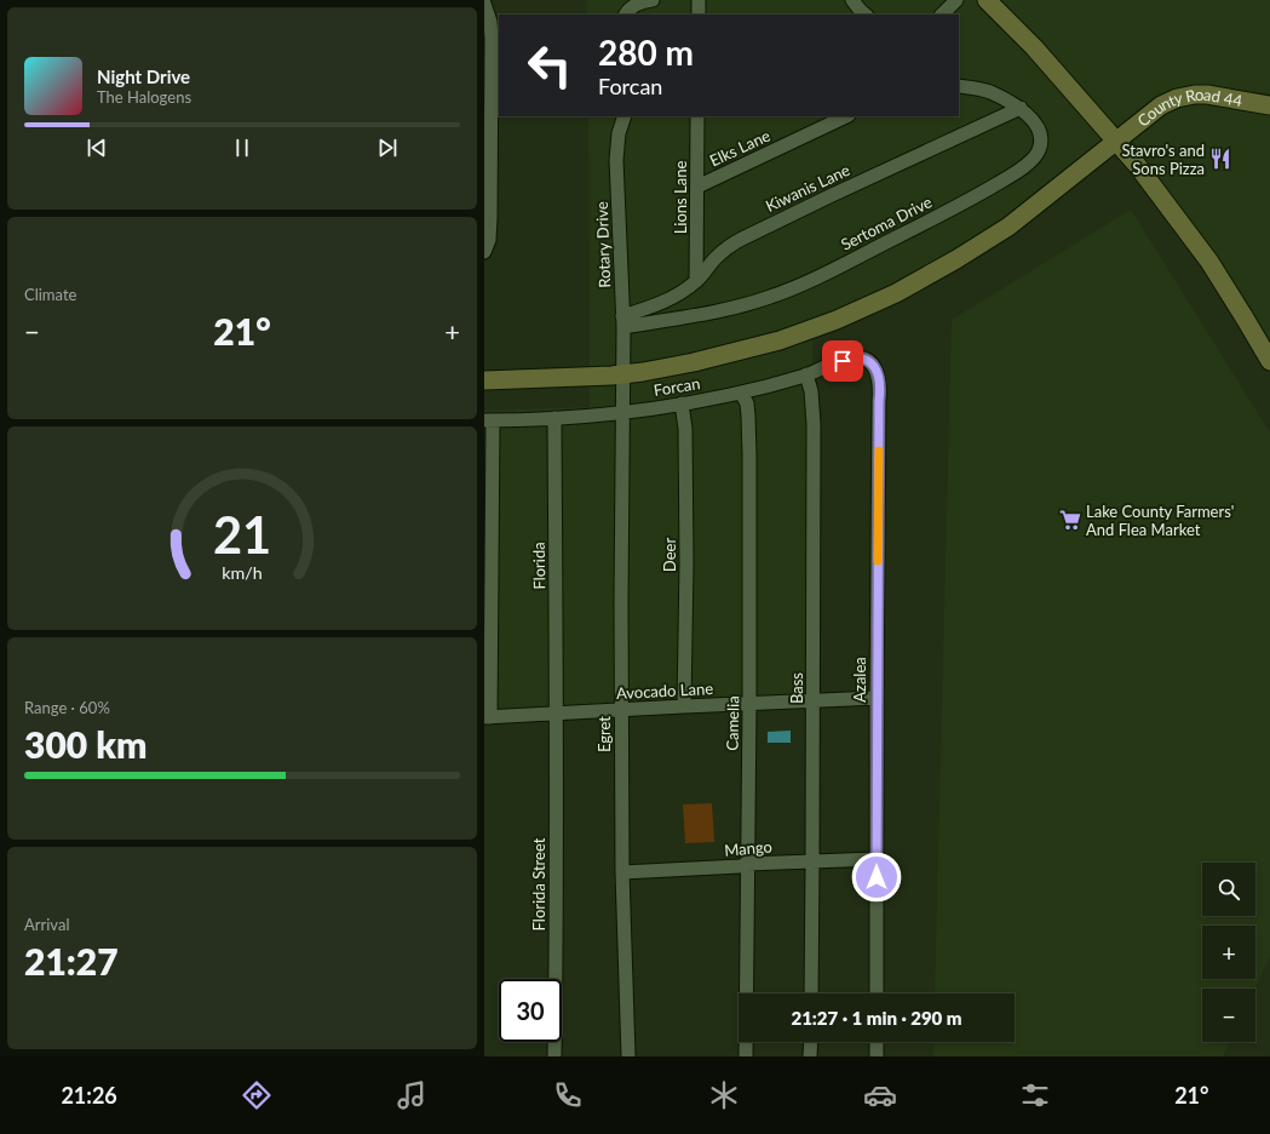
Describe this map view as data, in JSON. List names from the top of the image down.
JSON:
{
  "streets": {
    "main road": ["County Road 44"],
    "street": [
      "Elks Lane",
      "Kiwanis Lane",
      "Lions Lane",
      "Sertoma Drive",
      "Rotary Drive",
      "Forcan",
      "Deer",
      "Florida",
      "Azalea",
      "Bass",
      "Avocado Lane",
      "Camelia",
      "Egret",
      "Mango",
      "Florida Street"
    ]
  },
  "crossings": [
    ["County Road 44", "Rotary Drive"],
    ["County Road 44", "Egret"],
    ["Elks Lane", "Lions Lane"],
    ["Kiwanis Lane", "Lions Lane"],
    ["Kiwanis Lane", "Sertoma Drive"],
    ["Kiwanis Lane", "Rotary Drive"],
    ["Sertoma Drive", "Rotary Drive"],
    ["Rotary Drive", "Egret"],
    ["Forcan", "Deer"],
    ["Forcan", "Florida"],
    ["Forcan", "Azalea"],
    ["Forcan", "Bass"],
    ["Forcan", "Camelia"],
    ["Forcan", "Egret"],
    ["Deer", "Avocado Lane"],
    ["Florida", "Avocado Lane"],
    ["Florida", "Florida Street"],
    ["Azalea", "Avocado Lane"],
    ["Azalea", "Mango"],
    ["Bass", "Avocado Lane"],
    ["Bass", "Mango"],
    ["Avocado Lane", "Camelia"],
    ["Avocado Lane", "Egret"],
    ["Avocado Lane", "Florida Street"],
    ["Camelia", "Mango"],
    ["Egret", "Mango"]
  ],
  "places": {
    "restaurant": ["Stavro's and Sons Pizza"],
    "supermarket": ["Lake County Farmers' And Flea Market"]
  },
  "page": {
    "turn": ["280 m", "Forcan"],
    "song": ["Night Drive", "The Halogens"],
    "tile": [
      "Climate",
      ["Range · 60%", "300 km"],
      ["Arrival", "21:27"]
    ],
    "heat": ["−", "21°", "+"],
    "map_buttons": ["+", "−"],
    "limit": "30",
    "trip": "21:27 · 1 min · 290 m",
    "tabs": ["21:26", "21°"],
    "gauge": ["21", "km/h"]
  }
}
